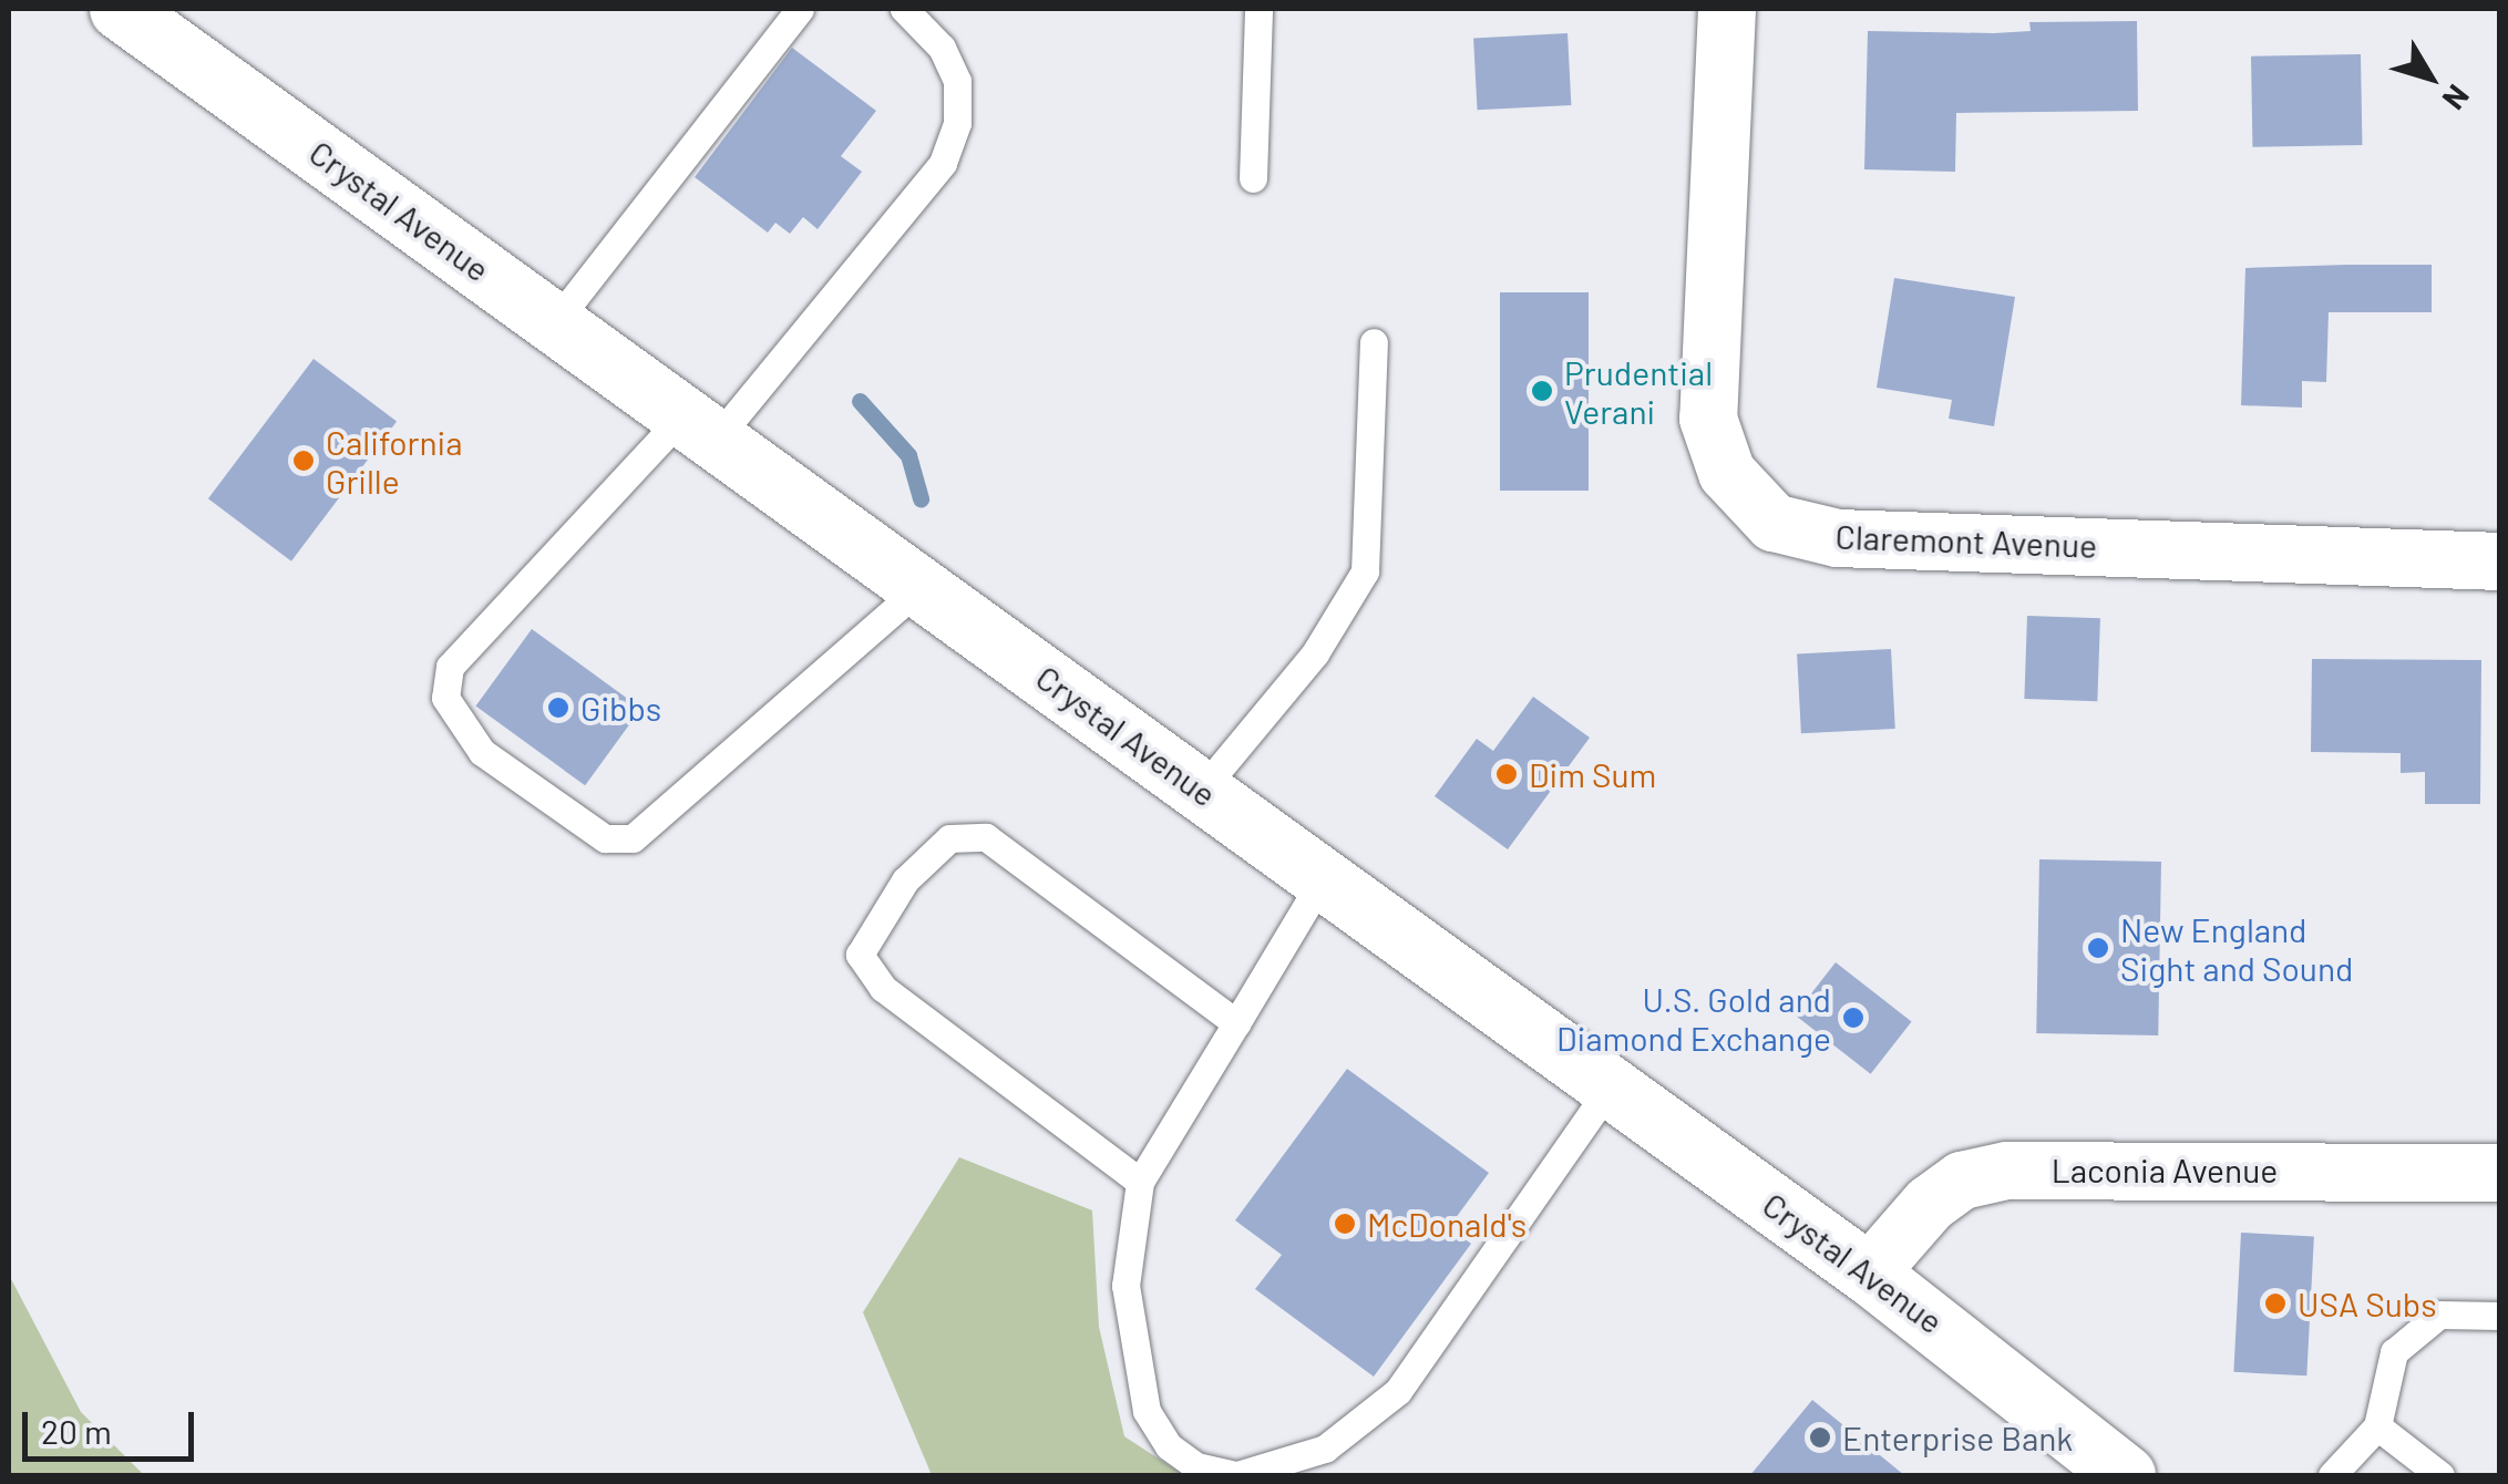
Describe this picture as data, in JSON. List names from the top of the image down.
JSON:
{
  "streets": {
    "main road": ["Crystal Avenue"],
    "street": ["Claremont Avenue", "Laconia Avenue"]
  },
  "crossings": [
    ["Crystal Avenue", "Laconia Avenue"]
  ],
  "places": [
    "Prudential Verani",
    "California Grille",
    "Gibbs",
    "Dim Sum",
    "New England Sight and Sound",
    "U.S. Gold and Diamond Exchange",
    "McDonald's",
    "USA Subs",
    "Enterprise Bank"
  ],
  "scale_bar": "20 m",
  "north": "bottom right"
}
